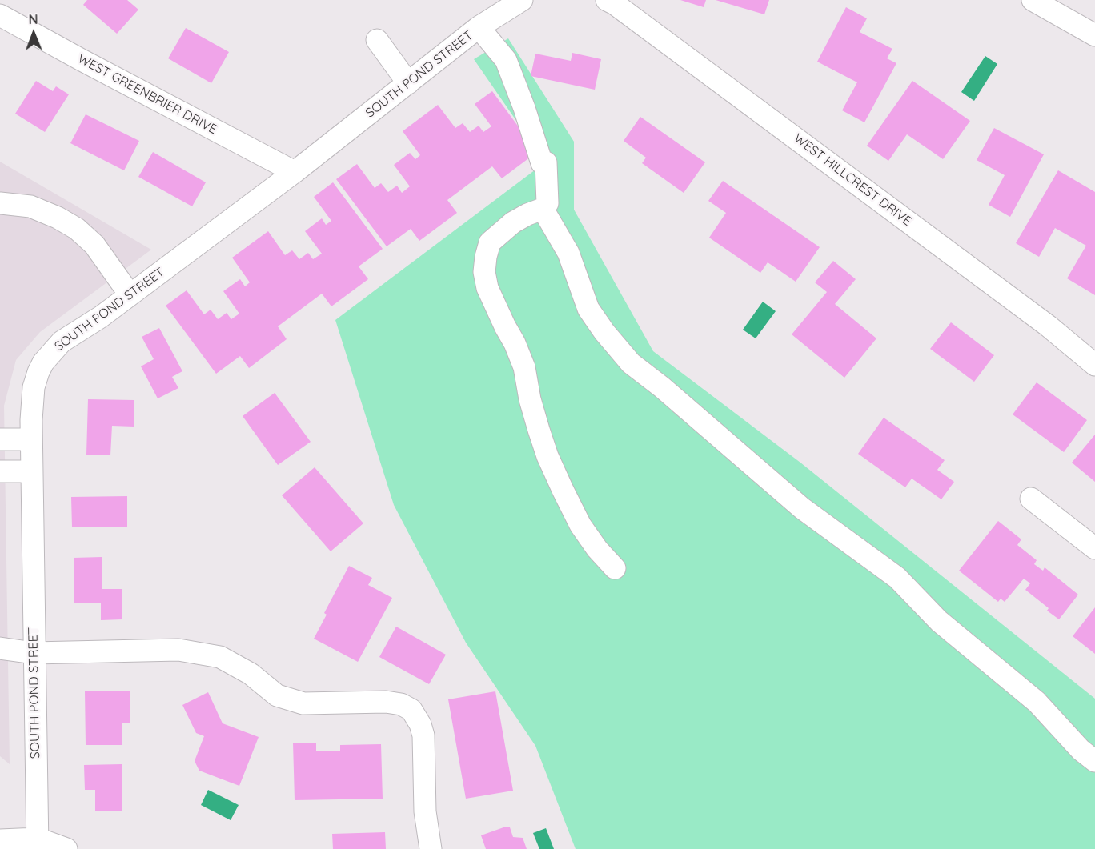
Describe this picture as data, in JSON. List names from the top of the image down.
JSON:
{
  "streets": {
    "street": ["SOUTH POND STREET", "WEST GREENBRIER DRIVE", "WEST HILLCREST DRIVE"]
  },
  "crossings": [
    ["SOUTH POND STREET", "WEST GREENBRIER DRIVE"]
  ],
  "north": "top"
}
